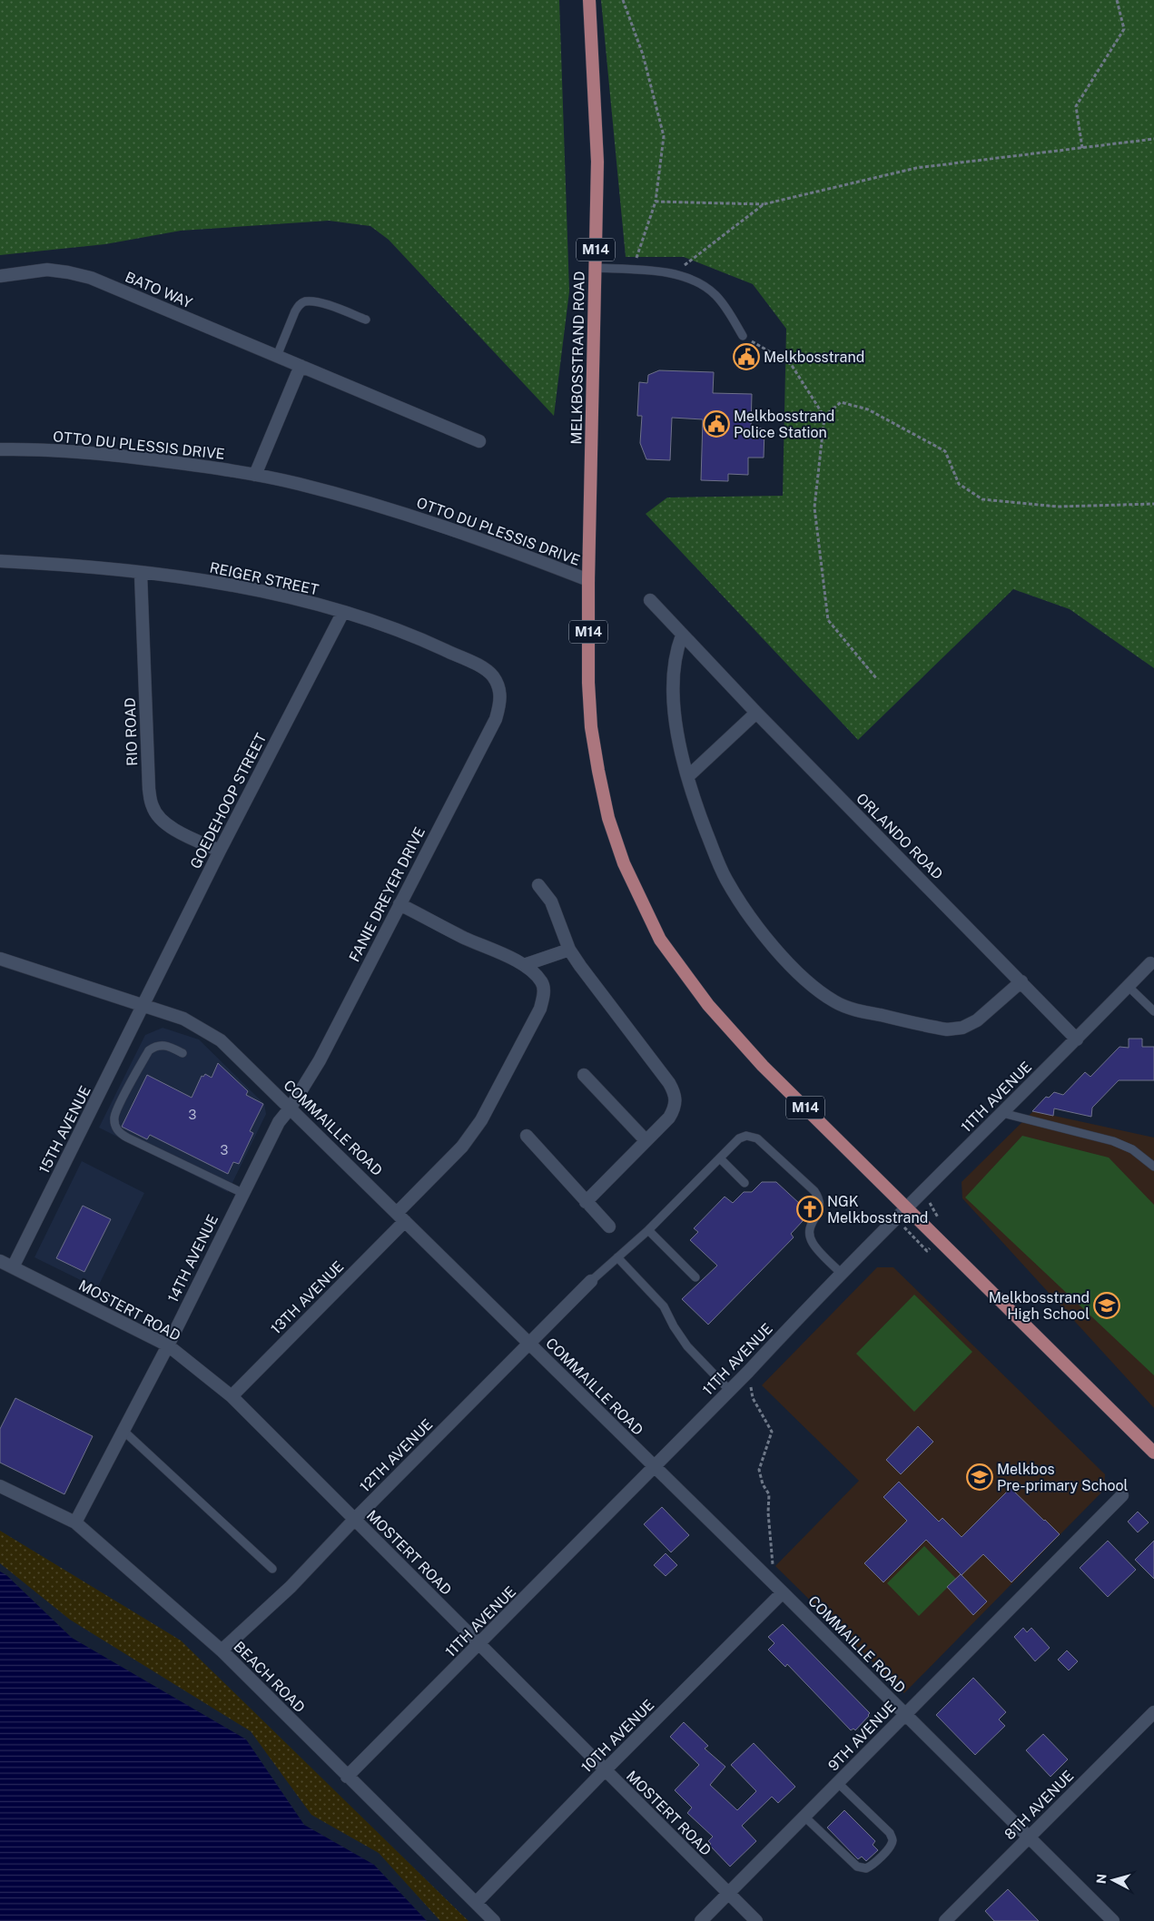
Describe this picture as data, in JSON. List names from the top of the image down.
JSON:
{
  "streets": {
    "main road": ["M14", "MELKBOSSTRAND ROAD", "OTTO DU PLESSIS DRIVE"],
    "street": [
      "BATO WAY",
      "REIGER STREET",
      "RIO ROAD",
      "GOEDEHOOP STREET",
      "ORLANDO ROAD",
      "FANIE DREYER DRIVE",
      "11TH AVENUE",
      "COMMAILLE ROAD",
      "15TH AVENUE",
      "14TH AVENUE",
      "13TH AVENUE",
      "MOSTERT ROAD",
      "12TH AVENUE",
      "BEACH ROAD",
      "10TH AVENUE",
      "9TH AVENUE",
      "8TH AVENUE"
    ]
  },
  "crossings": [
    ["MELKBOSSTRAND ROAD", "OTTO DU PLESSIS DRIVE"],
    ["OTTO DU PLESSIS DRIVE", "11TH AVENUE"],
    ["REIGER STREET", "RIO ROAD"],
    ["REIGER STREET", "GOEDEHOOP STREET"],
    ["REIGER STREET", "FANIE DREYER DRIVE"],
    ["RIO ROAD", "GOEDEHOOP STREET"],
    ["GOEDEHOOP STREET", "COMMAILLE ROAD"],
    ["GOEDEHOOP STREET", "15TH AVENUE"],
    ["ORLANDO ROAD", "11TH AVENUE"],
    ["FANIE DREYER DRIVE", "COMMAILLE ROAD"],
    ["FANIE DREYER DRIVE", "14TH AVENUE"],
    ["11TH AVENUE", "COMMAILLE ROAD"],
    ["11TH AVENUE", "MOSTERT ROAD"],
    ["11TH AVENUE", "BEACH ROAD"],
    ["COMMAILLE ROAD", "15TH AVENUE"],
    ["COMMAILLE ROAD", "14TH AVENUE"],
    ["COMMAILLE ROAD", "13TH AVENUE"],
    ["COMMAILLE ROAD", "12TH AVENUE"],
    ["COMMAILLE ROAD", "10TH AVENUE"],
    ["COMMAILLE ROAD", "9TH AVENUE"],
    ["COMMAILLE ROAD", "8TH AVENUE"],
    ["15TH AVENUE", "MOSTERT ROAD"],
    ["14TH AVENUE", "MOSTERT ROAD"],
    ["14TH AVENUE", "BEACH ROAD"],
    ["13TH AVENUE", "MOSTERT ROAD"],
    ["MOSTERT ROAD", "12TH AVENUE"],
    ["MOSTERT ROAD", "10TH AVENUE"],
    ["MOSTERT ROAD", "9TH AVENUE"],
    ["12TH AVENUE", "BEACH ROAD"],
    ["BEACH ROAD", "10TH AVENUE"]
  ],
  "places": {
    "public building": ["Melkbosstrand", "Melkbosstrand Police Station"],
    "church": ["NGK Melkbosstrand"],
    "school or university": ["Melkbosstrand High School", "Melkbos Pre-primary School"]
  },
  "house_numbers": ["3", "3"],
  "north": "left"
}
